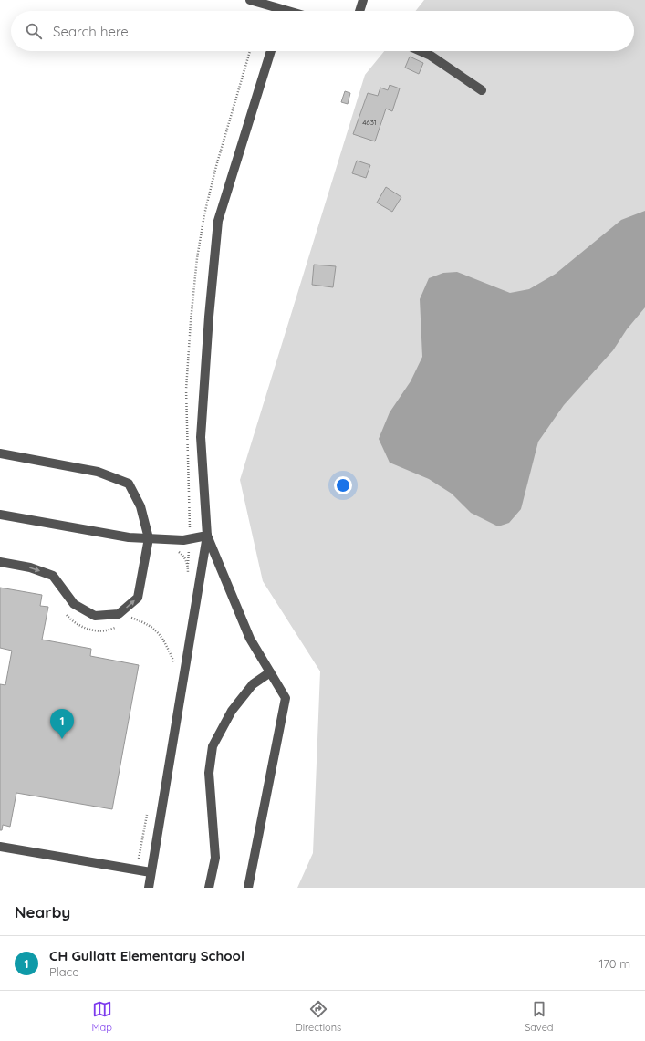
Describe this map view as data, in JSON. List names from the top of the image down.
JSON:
{
  "house_numbers": ["4631"],
  "page": {
    "search": "Search here",
    "pins": "1",
    "heading": "Nearby",
    "list": [
      {
        "mark": "1",
        "name": "CH Gullatt Elementary School",
        "note": "Place",
        "value": "170 m"
      }
    ],
    "nav": ["Map", "Directions", "Saved"]
  }
}
